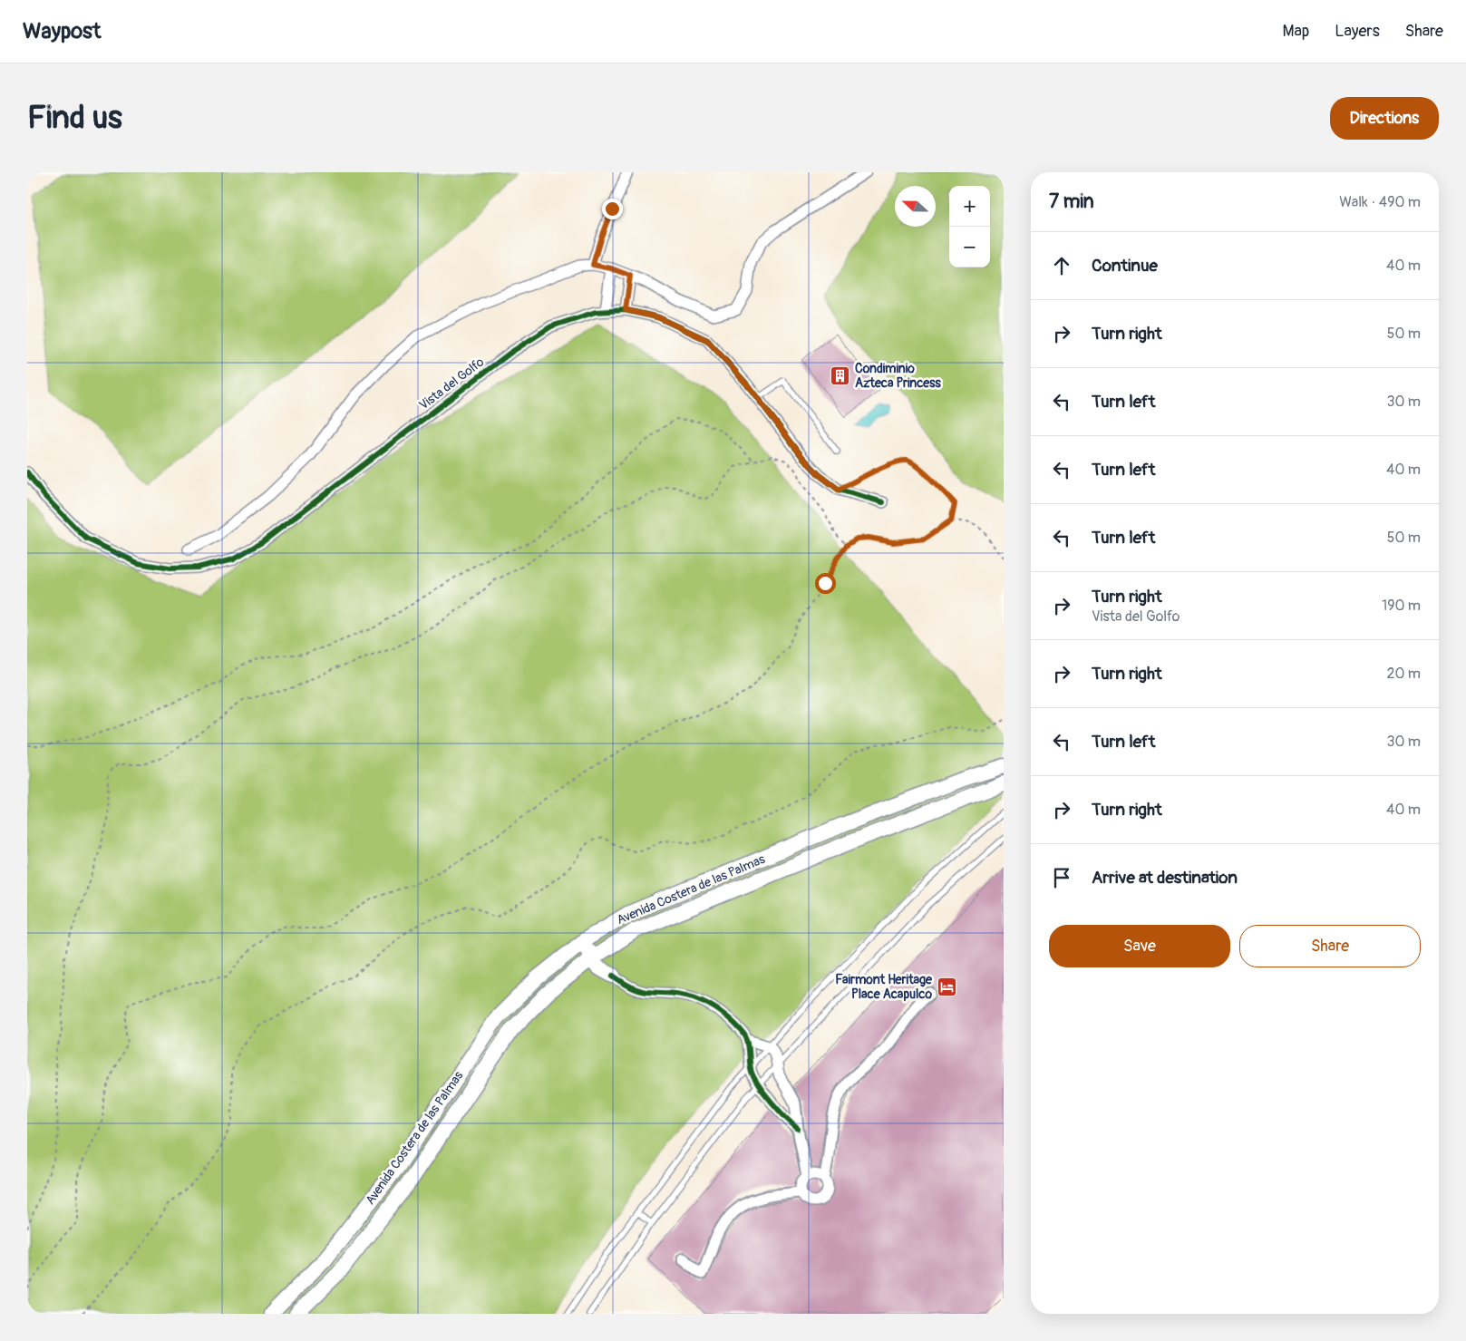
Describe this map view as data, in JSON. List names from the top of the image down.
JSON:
{
  "streets": {
    "main road": ["Avenida Costera de las Palmas"],
    "street": ["Vista del Golfo"]
  },
  "places": {
    "building": ["Condiminio Azteca Princess"],
    "hotel": ["Fairmont Heritage Place Acapulco"]
  },
  "north": "left",
  "page": {
    "header": "Waypost",
    "nav": ["Map", "Layers", "Share"],
    "buttons": [
      "Directions",
      ["Save", "Share"]
    ],
    "title": "Find us",
    "heading": ["7 min", "Walk · 490 m"],
    "map_buttons": ["+", "−"],
    "list": [
      ["Continue", "40 m"],
      ["Turn right", "50 m"],
      ["Turn left", "30 m"],
      ["Turn left", "40 m"],
      ["Turn left", "50 m"],
      ["Turn right", "Vista del Golfo", "190 m"],
      ["Turn right", "20 m"],
      ["Turn left", "30 m"],
      ["Turn right", "40 m"],
      "Arrive at destination"
    ]
  }
}
